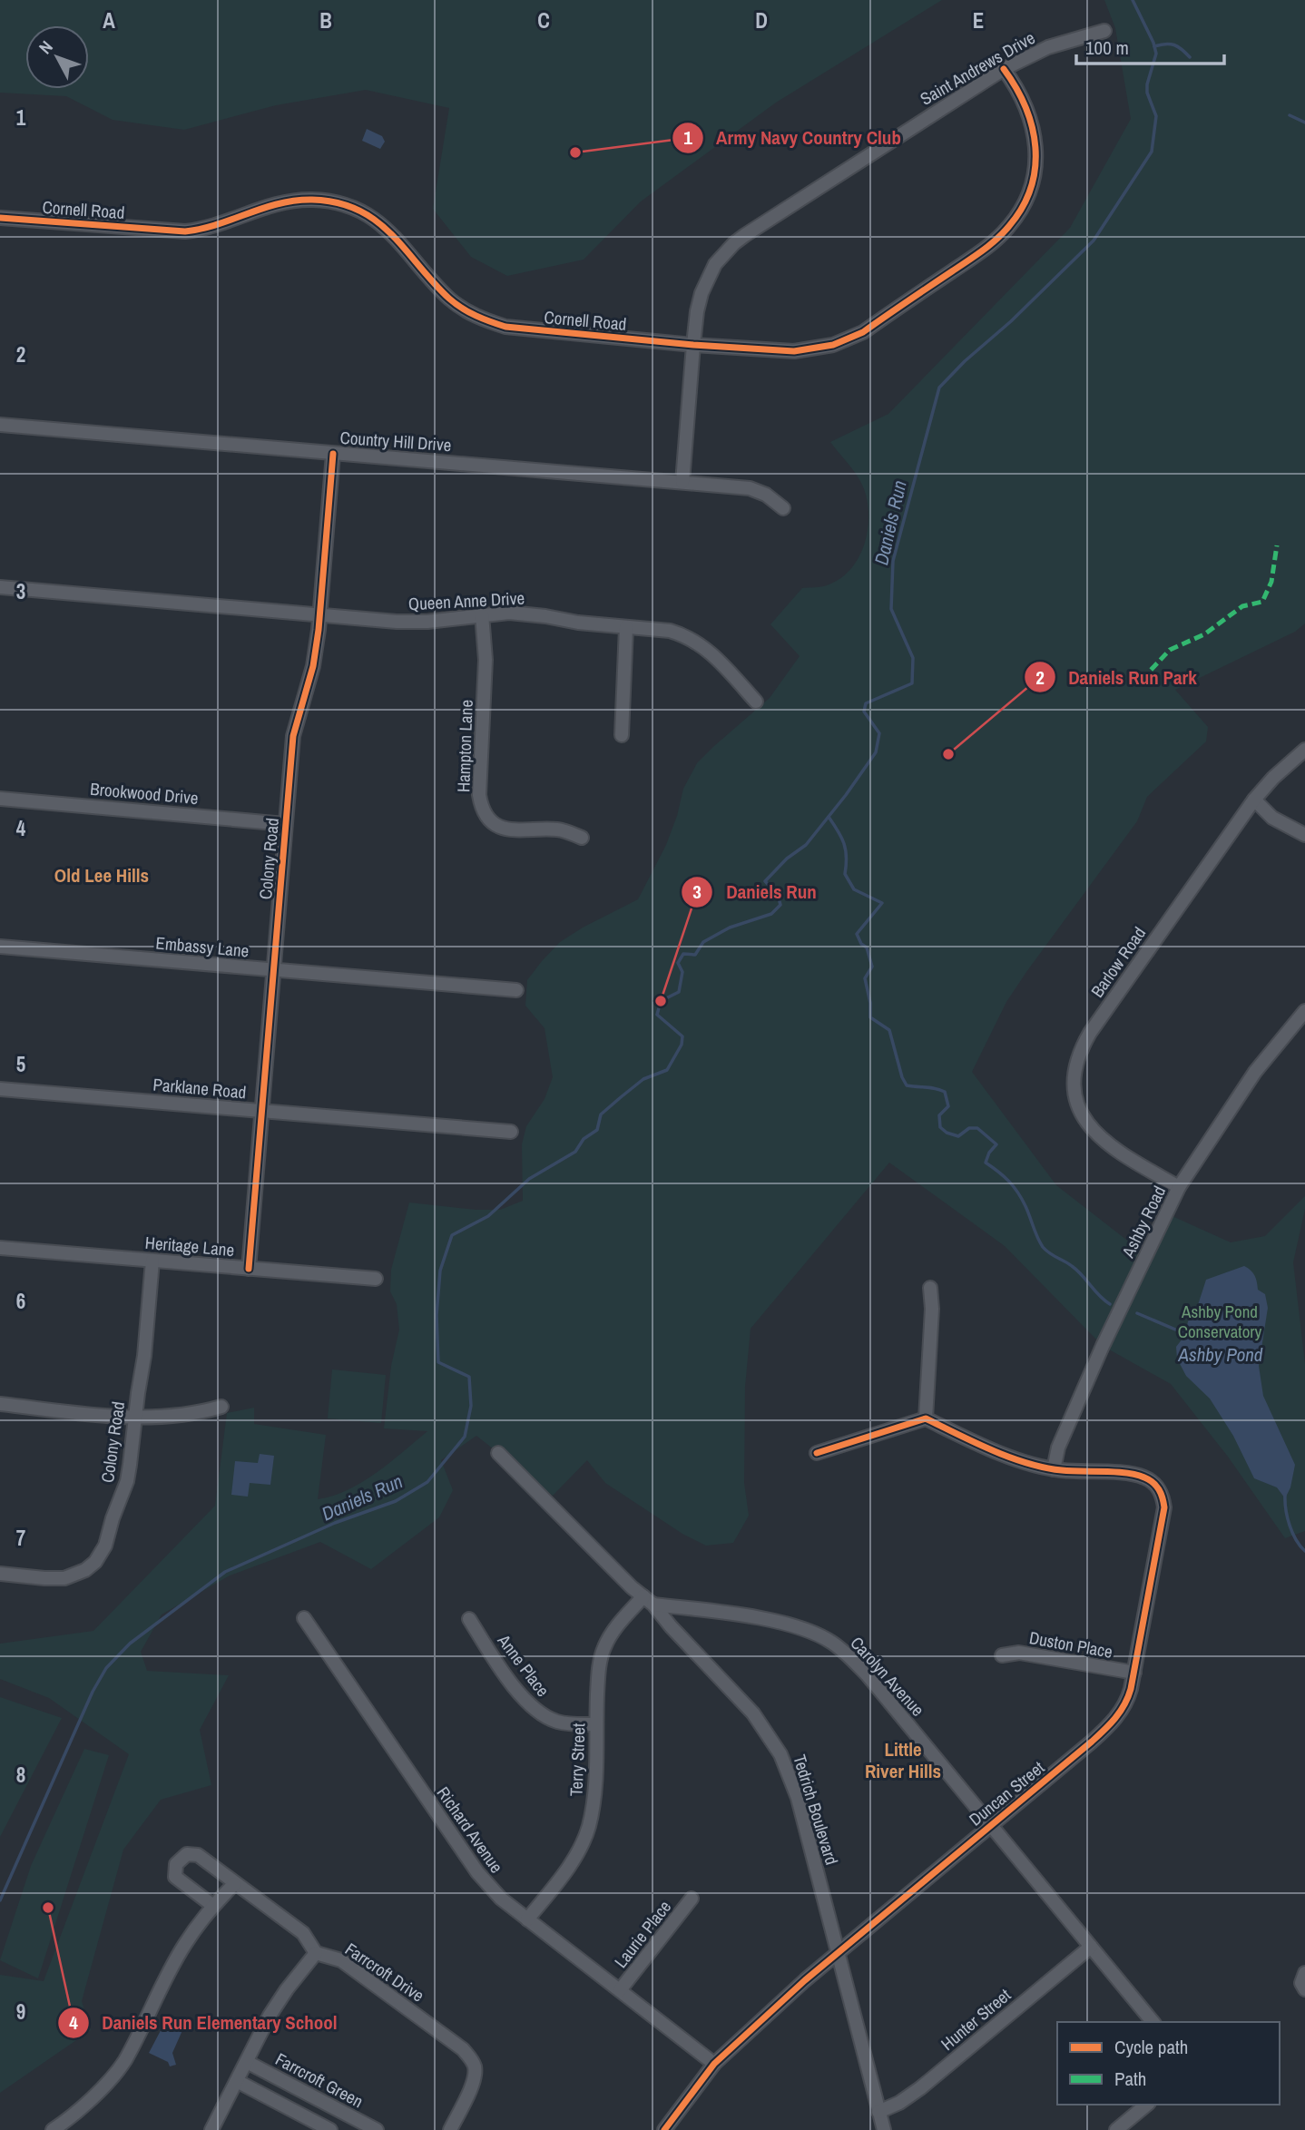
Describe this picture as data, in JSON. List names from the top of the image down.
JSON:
{
  "streets": {
    "street": [
      "Saint Andrews Drive",
      "Cornell Road",
      "Country Hill Drive",
      "Queen Anne Drive",
      "Hampton Lane",
      "Brookwood Drive",
      "Colony Road",
      "Embassy Lane",
      "Barlow Road",
      "Parklane Road",
      "Ashby Road",
      "Heritage Lane",
      "Duston Place",
      "Anne Place",
      "Carolyn Avenue",
      "Terry Street",
      "Duncan Street",
      "Tedrich Boulevard",
      "Richard Avenue",
      "Laurie Place",
      "Farrcroft Drive",
      "Hunter Street",
      "Farrcroft Green"
    ]
  },
  "crossings": [
    ["Saint Andrews Drive", "Cornell Road"],
    ["Saint Andrews Drive", "Country Hill Drive"],
    ["Country Hill Drive", "Colony Road"],
    ["Queen Anne Drive", "Hampton Lane"],
    ["Queen Anne Drive", "Colony Road"],
    ["Brookwood Drive", "Colony Road"],
    ["Colony Road", "Embassy Lane"],
    ["Colony Road", "Parklane Road"],
    ["Colony Road", "Heritage Lane"],
    ["Barlow Road", "Ashby Road"],
    ["Ashby Road", "Duncan Street"],
    ["Duston Place", "Duncan Street"],
    ["Anne Place", "Terry Street"],
    ["Carolyn Avenue", "Terry Street"],
    ["Carolyn Avenue", "Duncan Street"],
    ["Carolyn Avenue", "Tedrich Boulevard"],
    ["Carolyn Avenue", "Hunter Street"],
    ["Terry Street", "Tedrich Boulevard"],
    ["Terry Street", "Richard Avenue"],
    ["Duncan Street", "Tedrich Boulevard"],
    ["Duncan Street", "Richard Avenue"],
    ["Tedrich Boulevard", "Hunter Street"],
    ["Richard Avenue", "Laurie Place"],
    ["Farrcroft Drive", "Farrcroft Green"]
  ],
  "districts": ["Old Lee Hills", "Little River Hills"],
  "water": ["Daniels Run", "Ashby Pond"],
  "parks": ["Ashby Pond Conservatory"],
  "places": [
    "Army Navy Country Club",
    "Daniels Run Park",
    "Daniels Run",
    "Daniels Run Elementary School"
  ],
  "legend": ["Cycle path", "Path"],
  "scale_bar": "100 m",
  "north": "top left",
  "grid": {
    "columns": [
      "A",
      "B",
      "C",
      "D",
      "E"
    ],
    "rows": [
      "1",
      "2",
      "3",
      "4",
      "5",
      "6",
      "7",
      "8",
      "9"
    ]
  }
}
